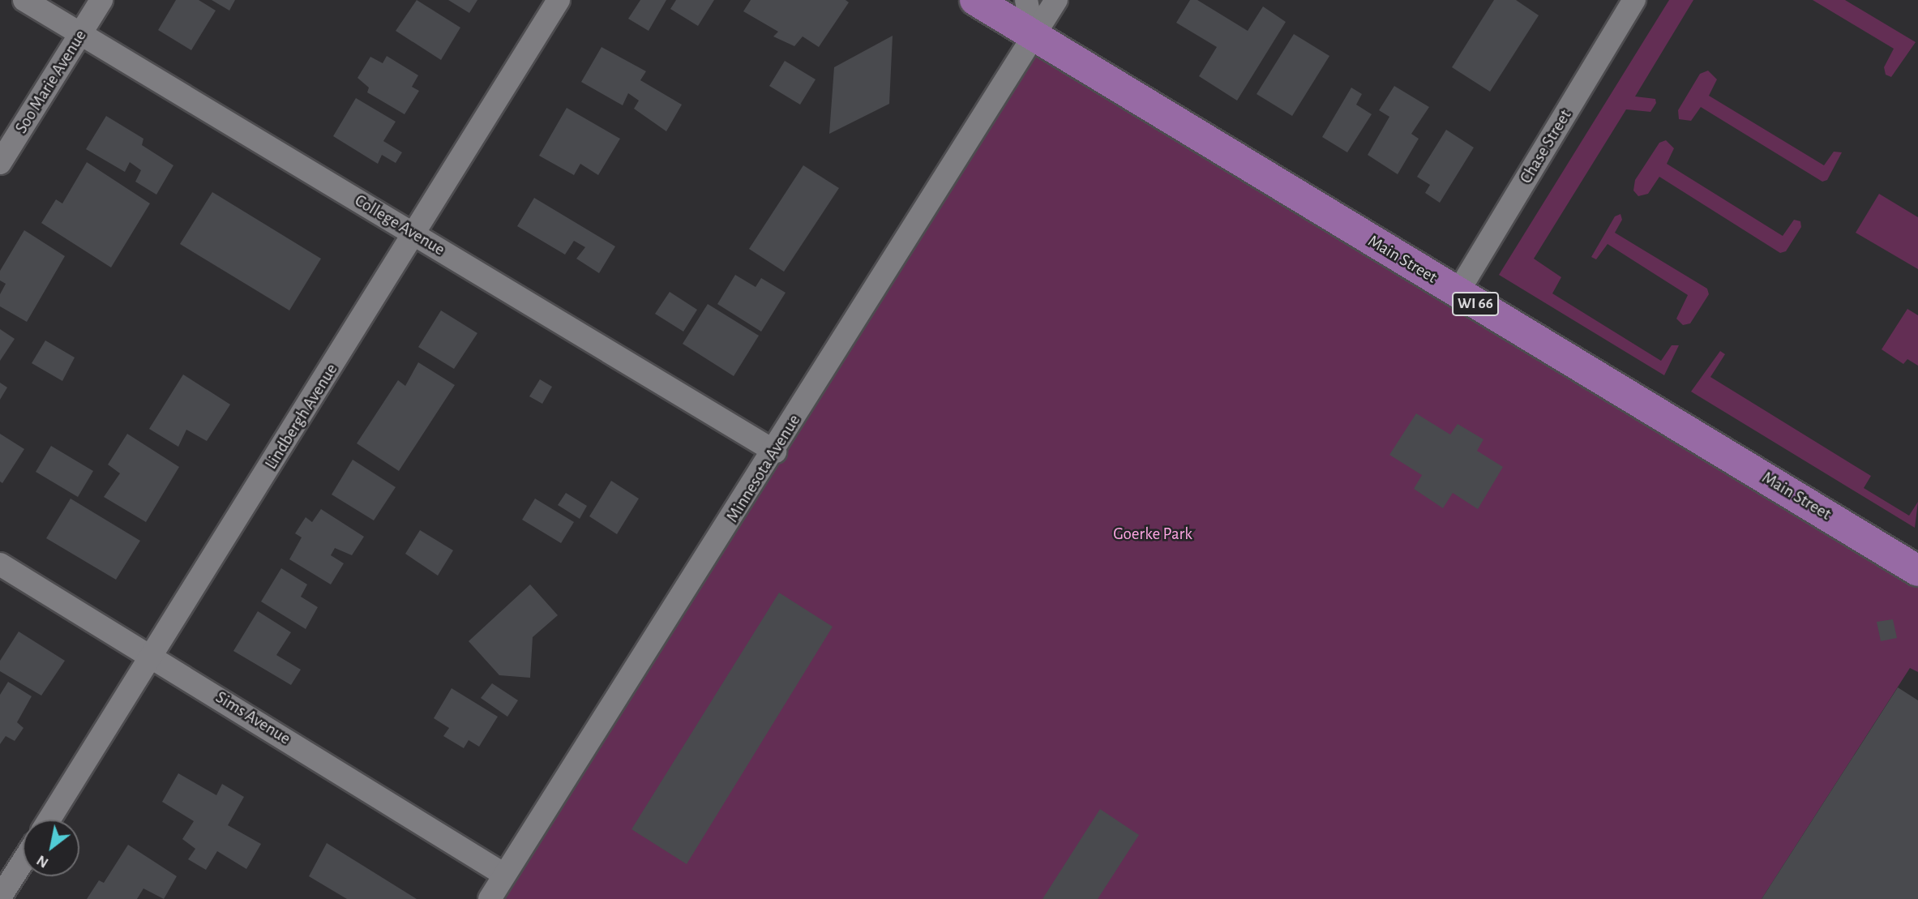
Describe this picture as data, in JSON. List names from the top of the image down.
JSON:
{
  "streets": {
    "main road": ["Main Street", "WI 66"],
    "street": [
      "Soo Marie Avenue",
      "Chase Street",
      "College Avenue",
      "Lindbergh Avenue",
      "Minnesota Avenue",
      "Sims Avenue"
    ]
  },
  "crossings": [
    ["Soo Marie Avenue", "College Avenue"],
    ["Chase Street", "Main Street"],
    ["College Avenue", "Lindbergh Avenue"],
    ["College Avenue", "Minnesota Avenue"],
    ["Main Street", "Minnesota Avenue"],
    ["Lindbergh Avenue", "Sims Avenue"],
    ["Minnesota Avenue", "Sims Avenue"]
  ],
  "parks": ["Goerke Park"],
  "north": "bottom left"
}
